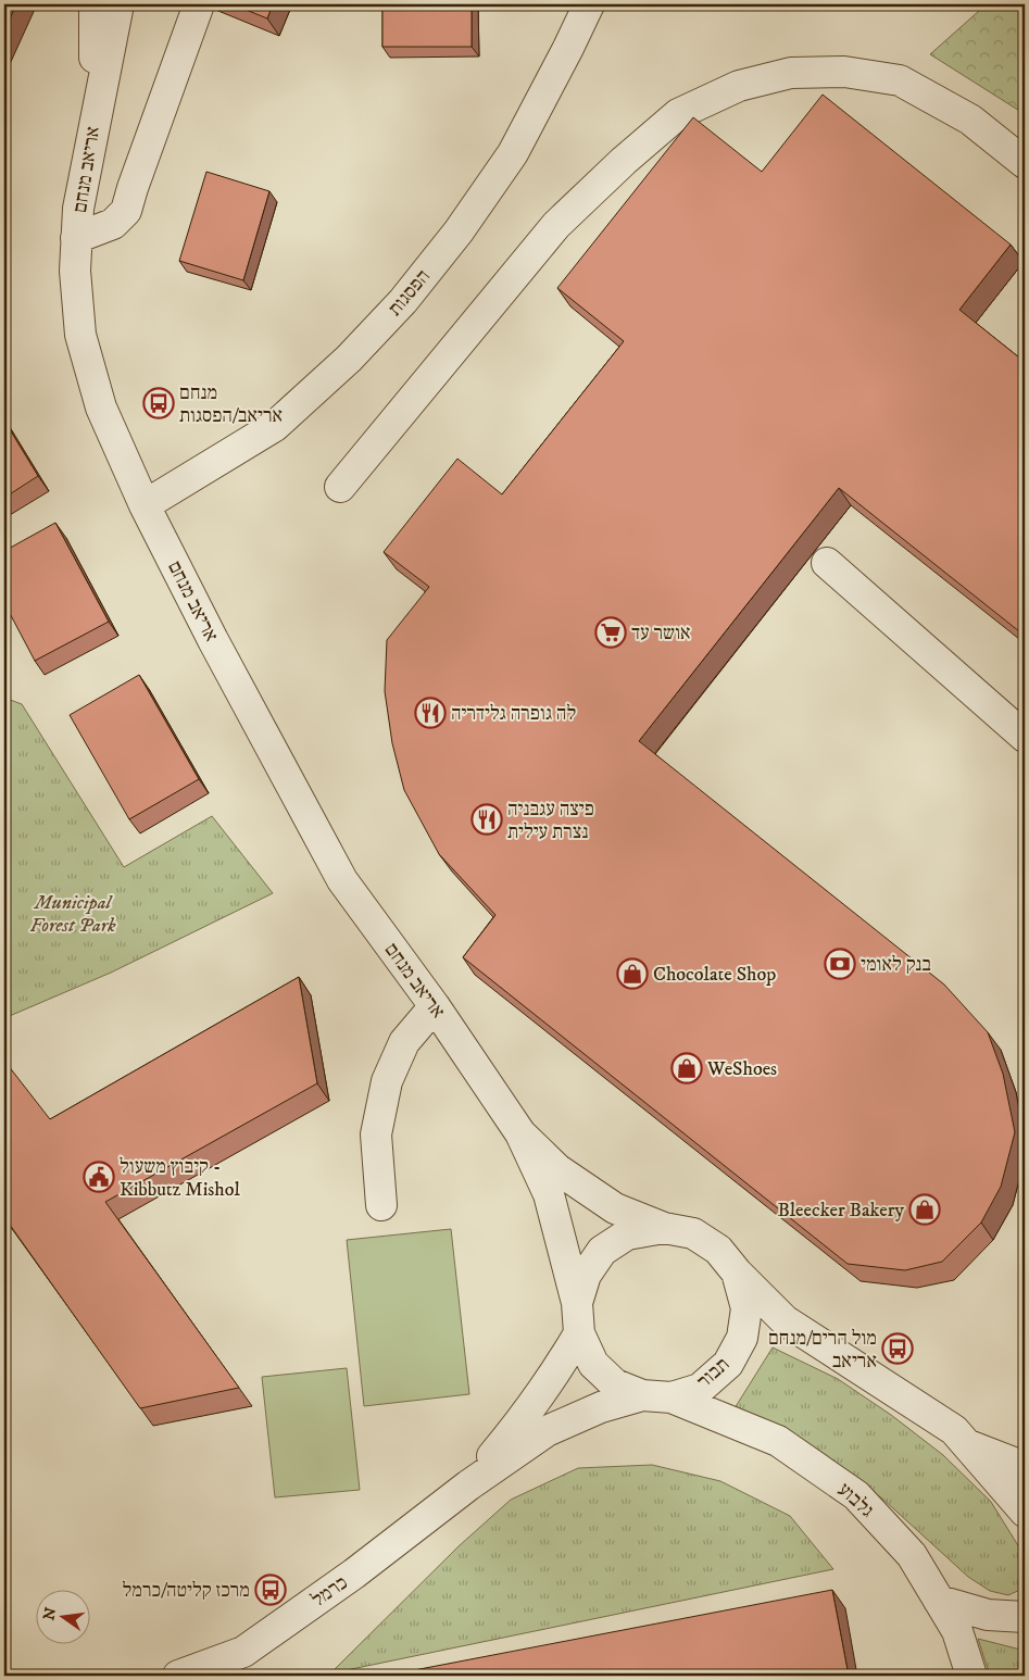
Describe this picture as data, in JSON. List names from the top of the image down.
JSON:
{
  "streets": {
    "street": [
      "אריאב מנחם",
      "הפסגות",
      "תבור",
      "גלבוע",
      "כרמל"
    ]
  },
  "crossings": [
    ["אריאב מנחם", "הפסגות"],
    ["אריאב מנחם", "תבור"],
    ["תבור", "גלבוע"],
    ["תבור", "כרמל"],
    ["גלבוע", "כרמל"]
  ],
  "parks": ["Municipal Forest Park"],
  "places": {
    "bus stop": ["מנחם אריאב/הפסגות", "מול הרים/מנחם אריאב", "מרכז קליטה/כרמל"],
    "supermarket": ["אושר עד"],
    "restaurant": ["לה גופרה גלידריה", "פיצה עגבניה נצרת עילית"],
    "bank": ["בנק לאומי"],
    "shop": ["Chocolate Shop", "WeShoes", "Bleecker Bakery"],
    "public building": ["קיבוץ משעול - Kibbutz Mishol"]
  },
  "north": "left"
}
